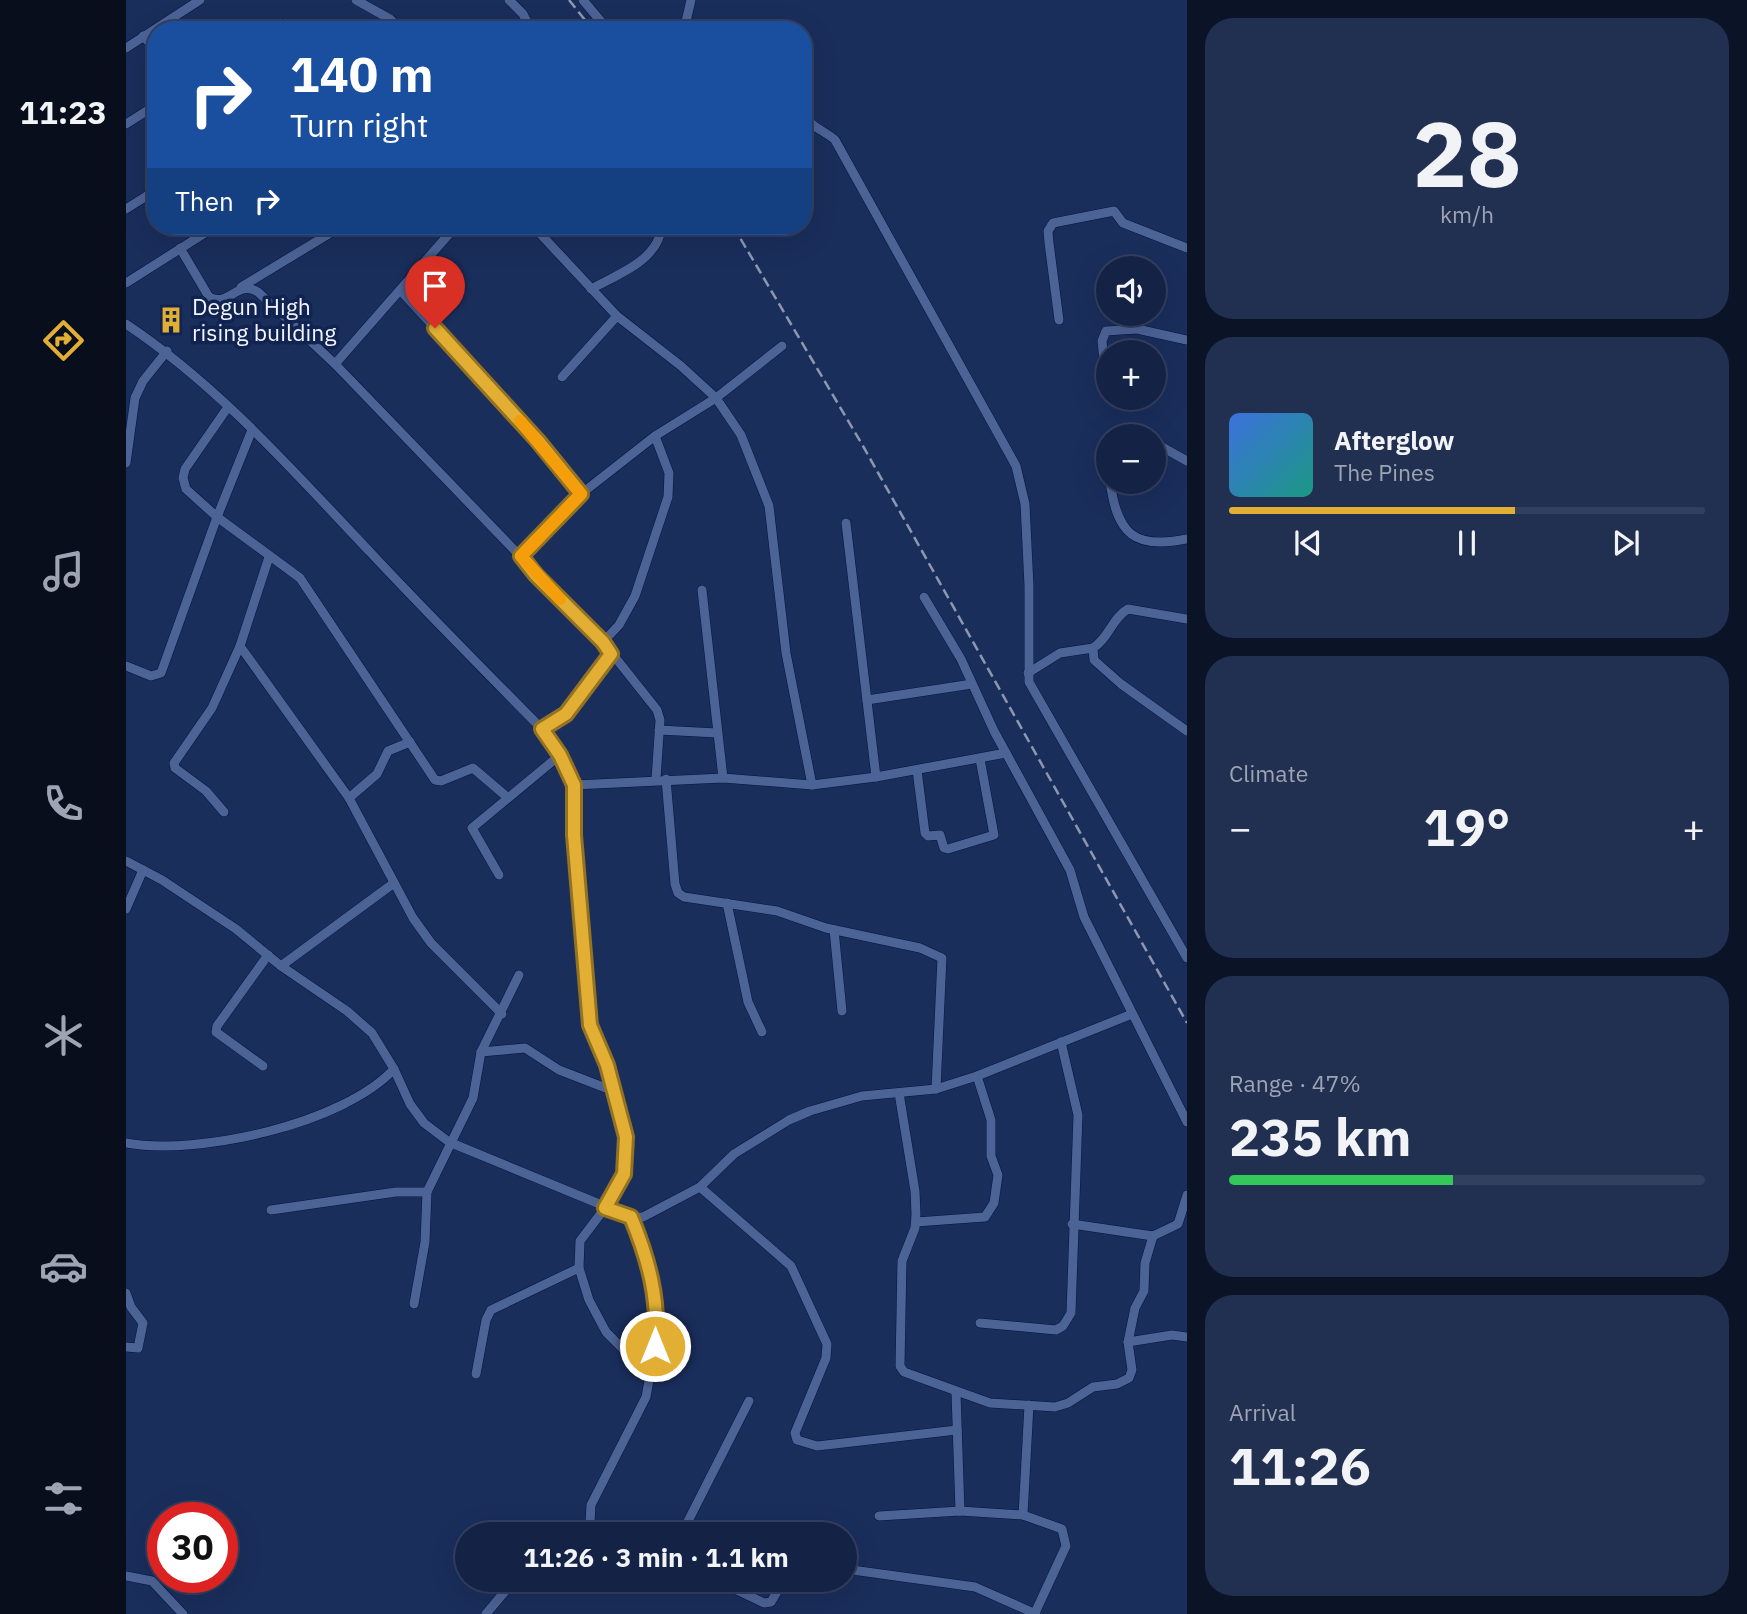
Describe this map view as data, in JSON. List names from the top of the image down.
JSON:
{
  "places": {
    "building": ["Degun High rising building"]
  },
  "page": {
    "tabs": "11:23",
    "tile": [
      ["28", "km/h"],
      "Climate",
      ["Range · 47%", "235 km"],
      ["Arrival", "11:26"]
    ],
    "turn": ["140 m", "Turn right"],
    "then": "Then",
    "map_buttons": ["+", "−"],
    "song": ["Afterglow", "The Pines"],
    "heat": ["−", "19°", "+"],
    "limit": "30",
    "trip": "11:26 · 3 min · 1.1 km"
  }
}
